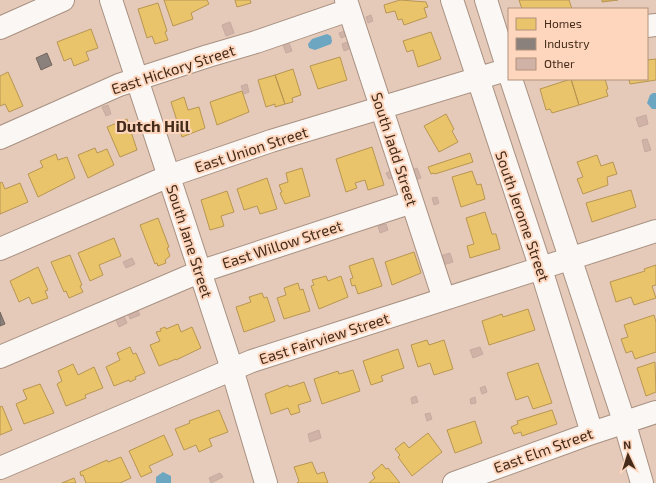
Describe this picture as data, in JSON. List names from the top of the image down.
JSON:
{
  "streets": {
    "street": [
      "East Hickory Street",
      "East Union Street",
      "South Jadd Street",
      "South Jerome Street",
      "South Jane Street",
      "East Willow Street",
      "East Fairview Street",
      "East Elm Street"
    ]
  },
  "crossings": [
    ["East Hickory Street", "South Jadd Street"],
    ["East Hickory Street", "South Jane Street"],
    ["East Union Street", "South Jadd Street"],
    ["East Union Street", "South Jerome Street"],
    ["East Union Street", "South Jane Street"],
    ["South Jadd Street", "East Willow Street"],
    ["South Jadd Street", "East Fairview Street"],
    ["South Jerome Street", "East Fairview Street"],
    ["South Jerome Street", "East Elm Street"],
    ["South Jane Street", "East Willow Street"],
    ["South Jane Street", "East Fairview Street"]
  ],
  "districts": ["Dutch Hill"],
  "legend": ["Homes", "Industry", "Other"],
  "north": "top"
}
